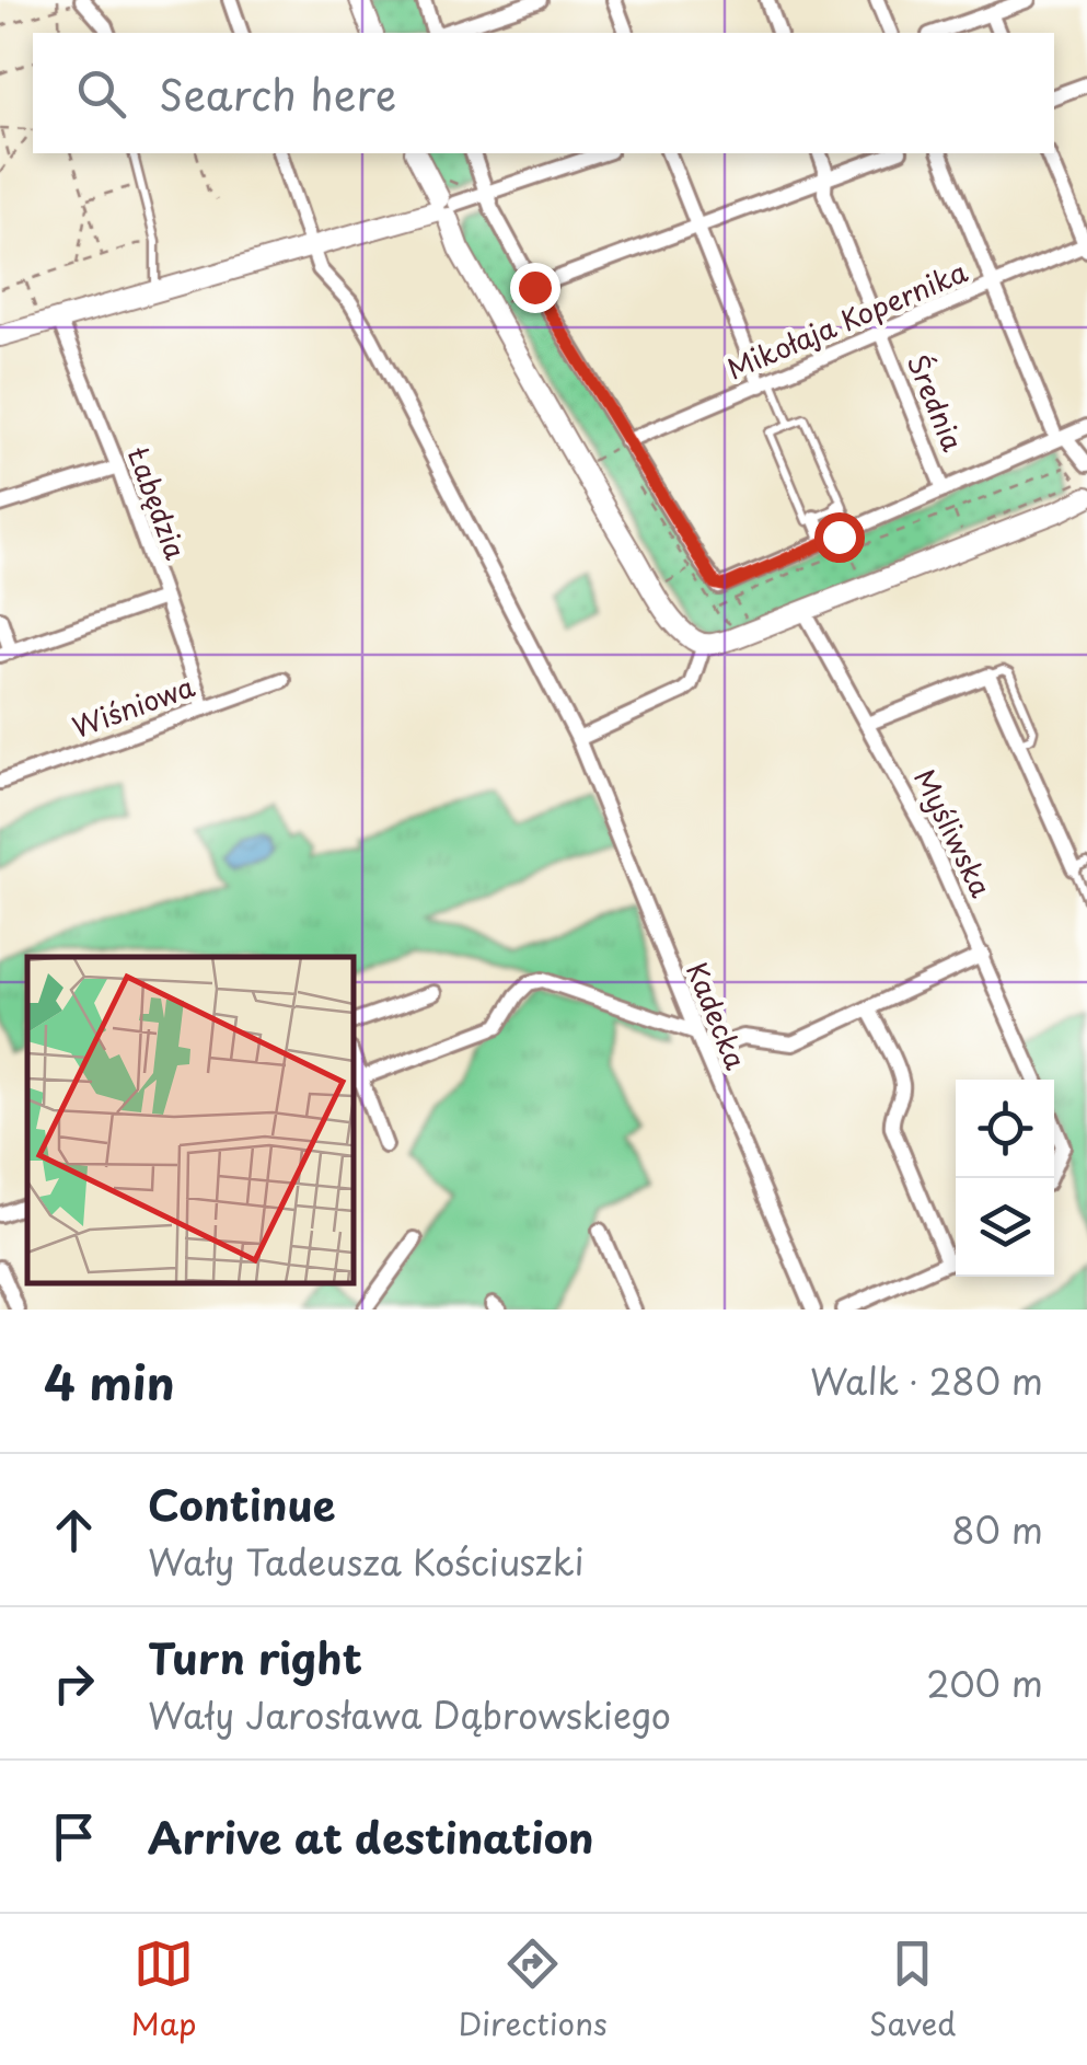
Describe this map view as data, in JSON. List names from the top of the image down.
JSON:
{
  "streets": {
    "street": [
      "Mikołaja Kopernika",
      "Średnia",
      "Łabędzia",
      "Wiśniowa",
      "Myśliwska",
      "Kadecka"
    ]
  },
  "crossings": [
    ["Mikołaja Kopernika", "Średnia"],
    ["Łabędzia", "Wiśniowa"]
  ],
  "page": {
    "search": "Search here",
    "heading": ["4 min", "Walk · 280 m"],
    "list": [
      ["Continue", "Wały Tadeusza Kościuszki", "80 m"],
      ["Turn right", "Wały Jarosława Dąbrowskiego", "200 m"],
      "Arrive at destination"
    ],
    "nav": ["Map", "Directions", "Saved"]
  }
}
